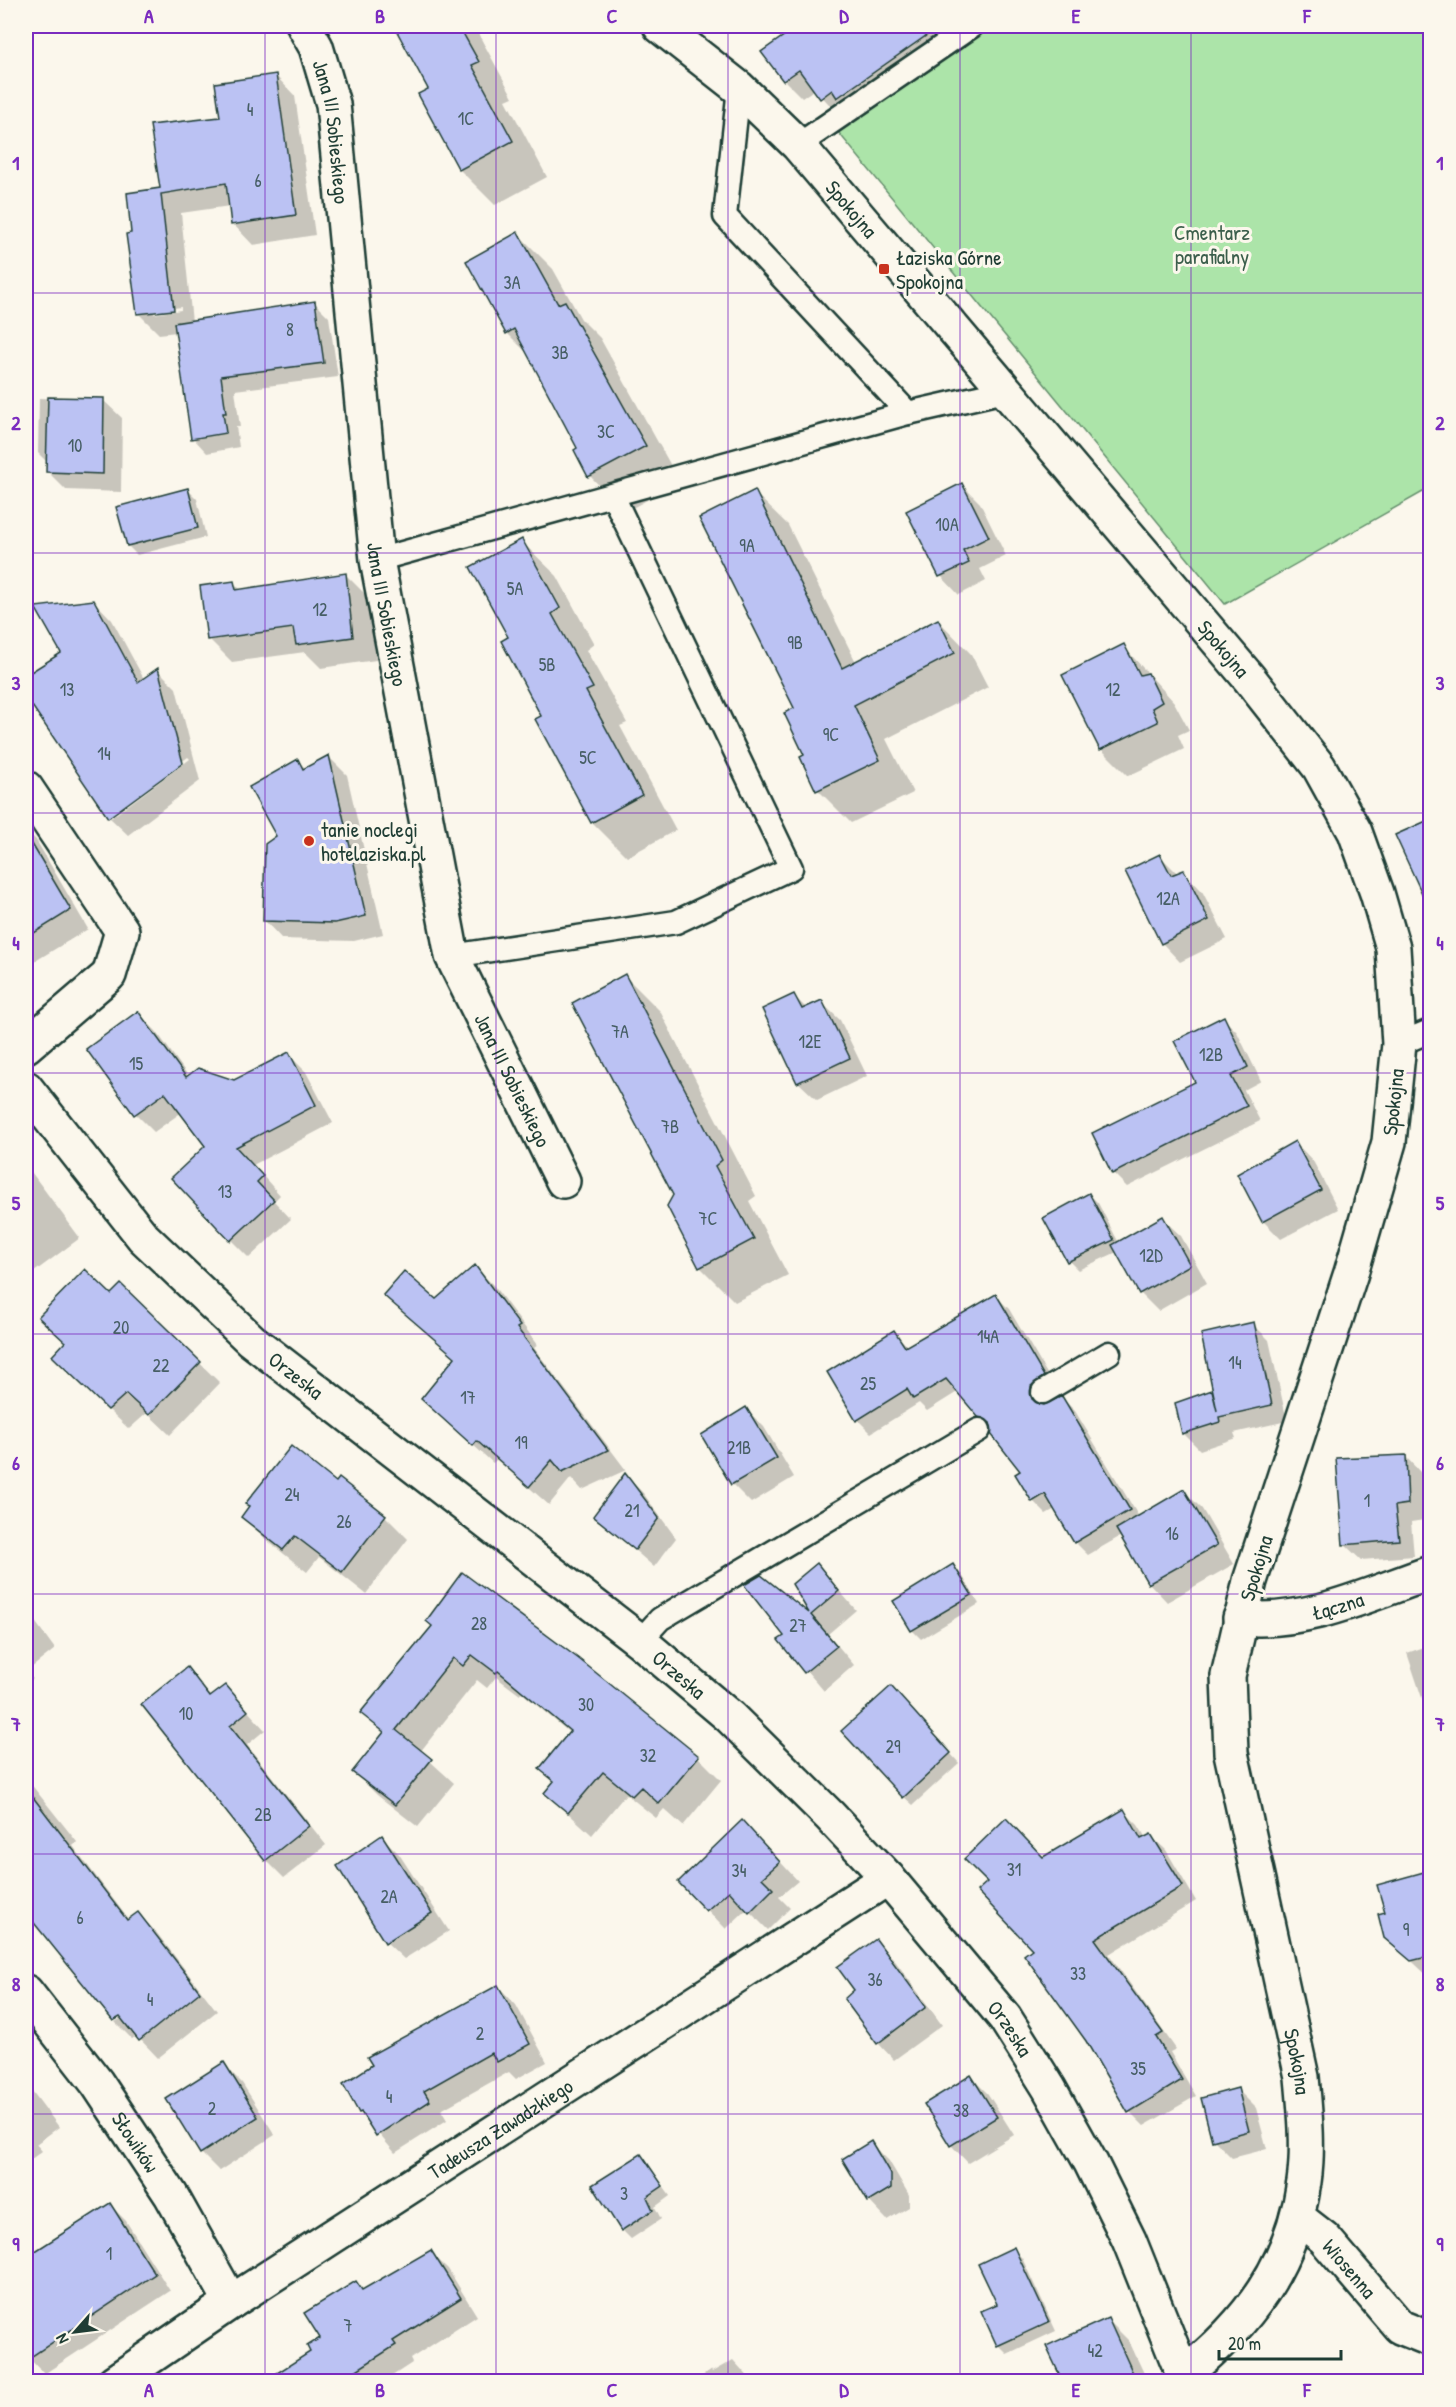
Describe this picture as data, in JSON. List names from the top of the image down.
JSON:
{
  "streets": {
    "street": [
      "Jana III Sobieskiego",
      "Spokojna",
      "Orzeska",
      "Łączna",
      "Tadeusza Zawadzkiego",
      "Słowików",
      "Wiosenna"
    ]
  },
  "crossings": [
    ["Spokojna", "Orzeska"],
    ["Spokojna", "Łączna"],
    ["Spokojna", "Wiosenna"],
    ["Orzeska", "Tadeusza Zawadzkiego"],
    ["Tadeusza Zawadzkiego", "Słowików"]
  ],
  "parks": ["Cmentarz parafialny"],
  "places": {
    "transit": ["Łaziska Górne Spokojna"],
    "other": ["tanie noclegi hotelaziska.pl"]
  },
  "house_numbers": [
    "4",
    "1C",
    "6",
    "3A",
    "8",
    "3B",
    "3C",
    "10",
    "10A",
    "9A",
    "5A",
    "12",
    "9B",
    "5B",
    "13",
    "12",
    "9C",
    "14",
    "5C",
    "12A",
    "7A",
    "12E",
    "12B",
    "15",
    "7B",
    "13",
    "7C",
    "12D",
    "20",
    "14A",
    "14",
    "22",
    "25",
    "17",
    "19",
    "21B",
    "24",
    "1",
    "21",
    "26",
    "16",
    "28",
    "27",
    "30",
    "10",
    "29",
    "32",
    "2B",
    "31",
    "34",
    "2A",
    "6",
    "9",
    "33",
    "36",
    "4",
    "2",
    "35",
    "4",
    "2",
    "38",
    "3",
    "1",
    "7",
    "42"
  ],
  "scale_bar": "20 m",
  "north": "bottom left",
  "grid": {
    "columns": [
      "A",
      "B",
      "C",
      "D",
      "E",
      "F"
    ],
    "rows": [
      "1",
      "2",
      "3",
      "4",
      "5",
      "6",
      "7",
      "8",
      "9"
    ]
  }
}
